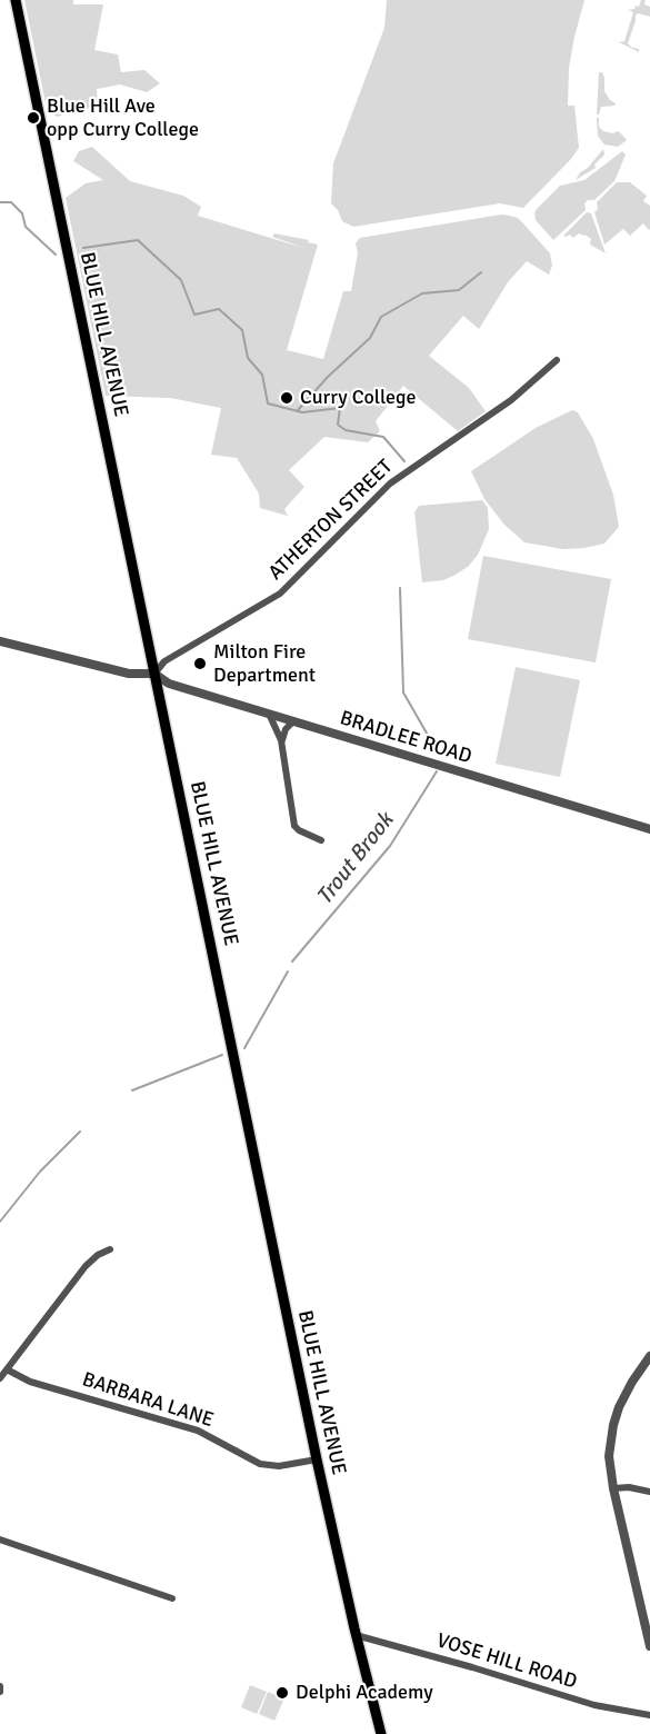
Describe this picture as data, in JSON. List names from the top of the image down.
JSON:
{
  "streets": {
    "highway": ["BLUE HILL AVENUE"],
    "street": [
      "ATHERTON STREET",
      "BRADLEE ROAD",
      "BARBARA LANE",
      "VOSE HILL ROAD"
    ]
  },
  "crossings": [
    ["BLUE HILL AVENUE", "ATHERTON STREET"],
    ["BLUE HILL AVENUE", "BRADLEE ROAD"],
    ["BLUE HILL AVENUE", "BARBARA LANE"],
    ["BLUE HILL AVENUE", "VOSE HILL ROAD"],
    ["ATHERTON STREET", "BRADLEE ROAD"]
  ],
  "water": ["Trout Brook"],
  "places": [
    "Blue Hill Ave opp Curry College",
    "Curry College",
    "Milton Fire Department",
    "Delphi Academy"
  ]
}
